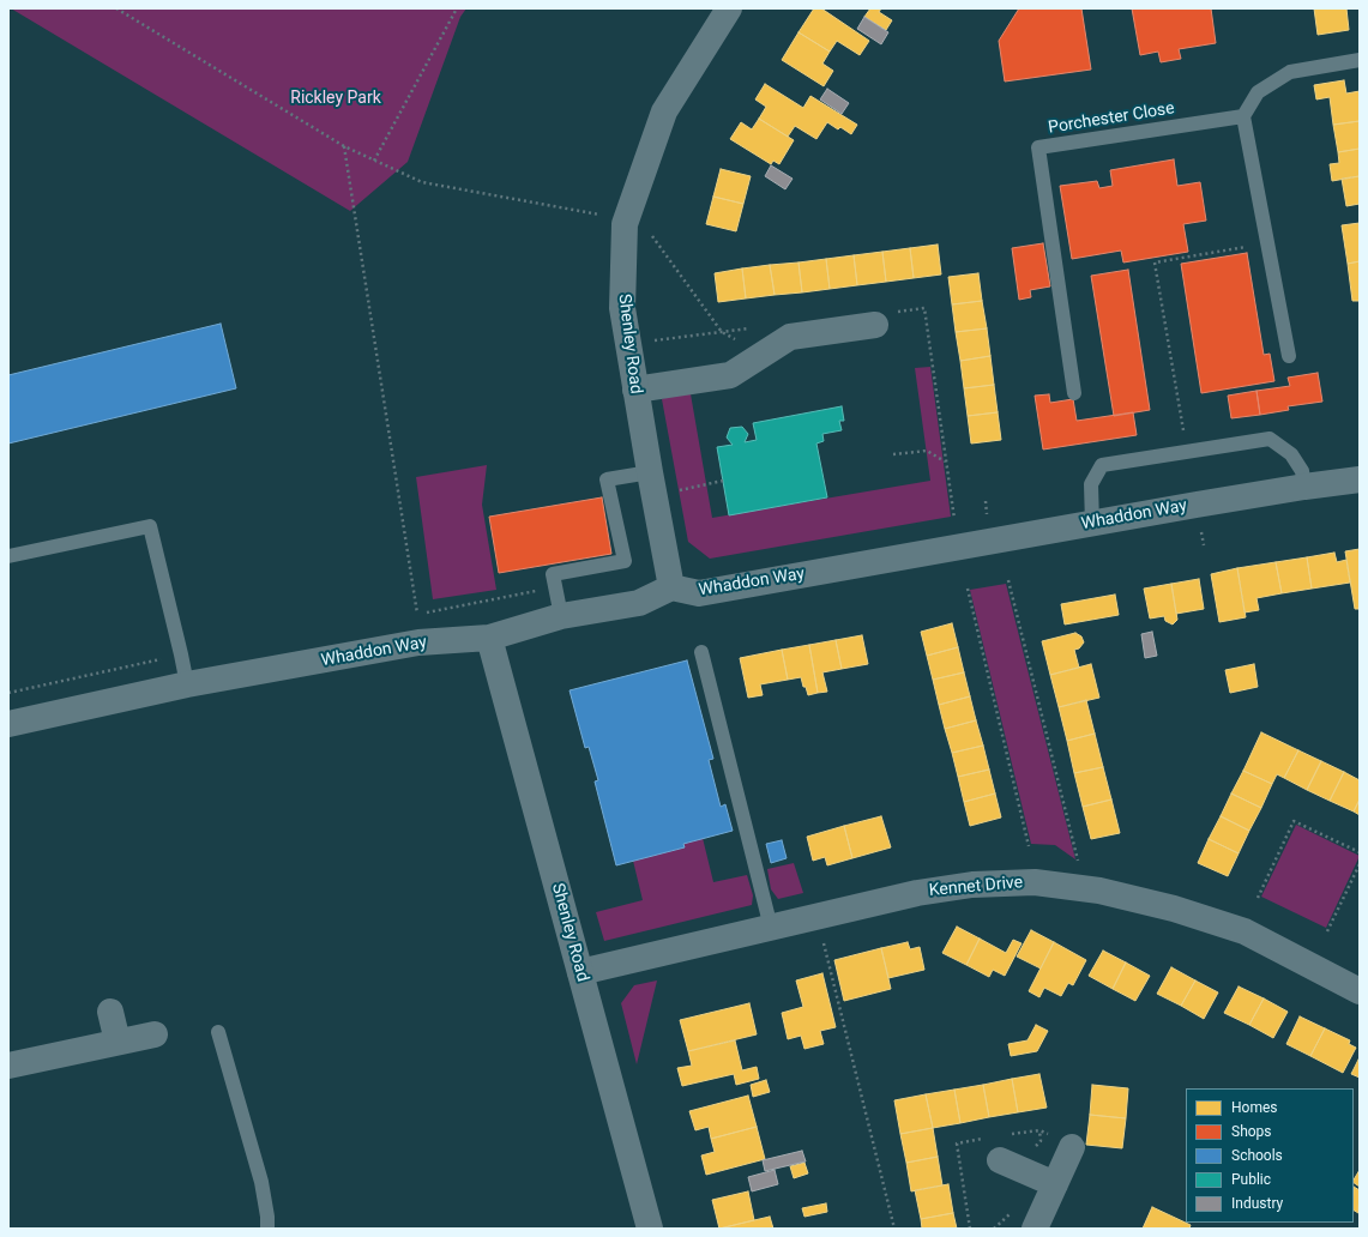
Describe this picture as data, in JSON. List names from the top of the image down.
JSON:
{
  "streets": {
    "street": ["Shenley Road", "Whaddon Way", "Kennet Drive"],
    "lane": ["Porchester Close"]
  },
  "crossings": [
    ["Shenley Road", "Whaddon Way"],
    ["Shenley Road", "Kennet Drive"]
  ],
  "parks": ["Rickley Park"],
  "legend": [
    "Homes",
    "Shops",
    "Schools",
    "Public",
    "Industry"
  ]
}
